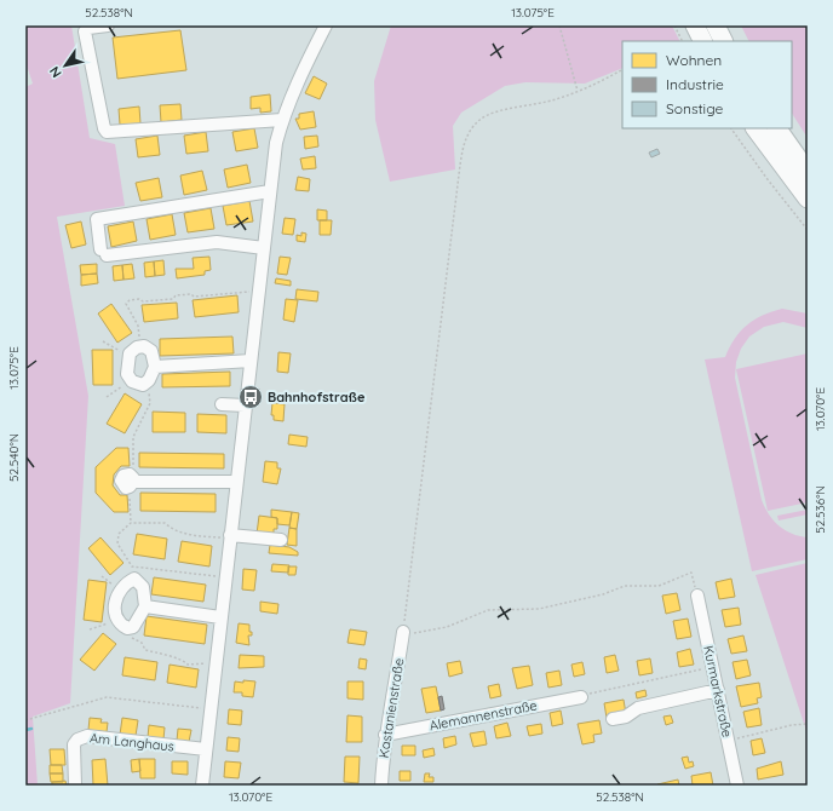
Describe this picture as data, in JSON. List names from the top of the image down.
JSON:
{
  "streets": {
    "street": [
      "Kurmarkstraße",
      "Kastanienstraße",
      "Alemannenstraße",
      "Am Langhaus"
    ]
  },
  "crossings": [
    ["Kastanienstraße", "Alemannenstraße"]
  ],
  "places": {
    "bus stop": ["Bahnhofstraße"]
  },
  "legend": ["Wohnen", "Industrie", "Sonstige"],
  "north": "bottom left",
  "coordinates": [
    "52.538°N",
    "13.075°E",
    "13.070°E",
    "52.540°N",
    "52.536°N"
  ]
}
